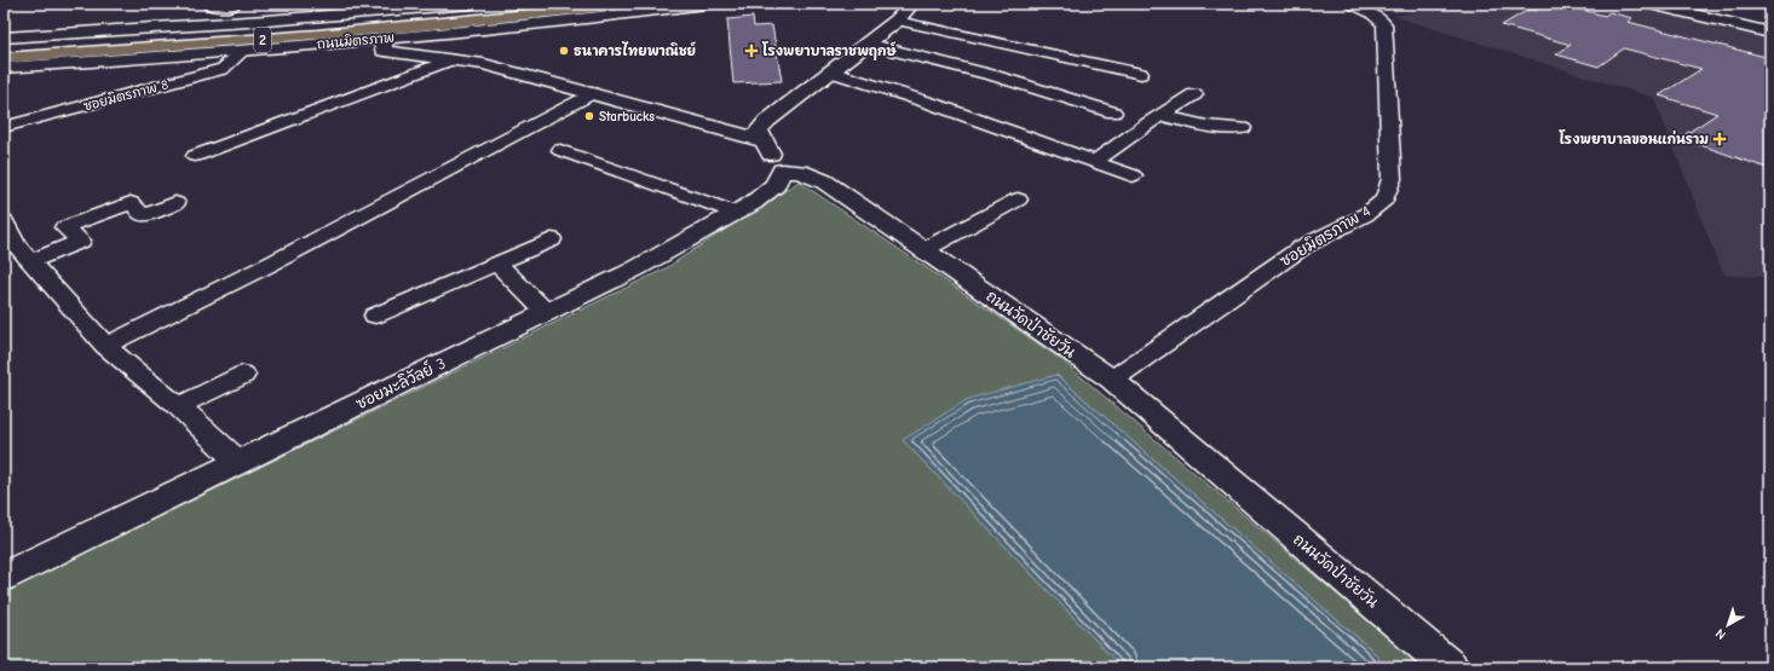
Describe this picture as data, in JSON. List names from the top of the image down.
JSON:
{
  "streets": {
    "main road": ["2", "ถนนมิตรภาพ"],
    "street": [
      "ซอยมิตรภาพ 8",
      "ซอยมิตรภาพ 4",
      "ถนนวัดป่าชัยวัน",
      "ซอยมะลิวัลย์ 3"
    ]
  },
  "crossings": [
    ["ถนนมิตรภาพ", "ซอยมิตรภาพ 8"],
    ["ซอยมิตรภาพ 4", "ถนนวัดป่าชัยวัน"],
    ["ถนนวัดป่าชัยวัน", "ซอยมะลิวัลย์ 3"]
  ],
  "places": {
    "other": ["ธนาคารไทยพาณิชย์", "Starbucks"],
    "health": ["โรงพยาบาลราชพฤกษ์", "โรงพยาบาลขอนแก่นราม"]
  },
  "north": "bottom left"
}
